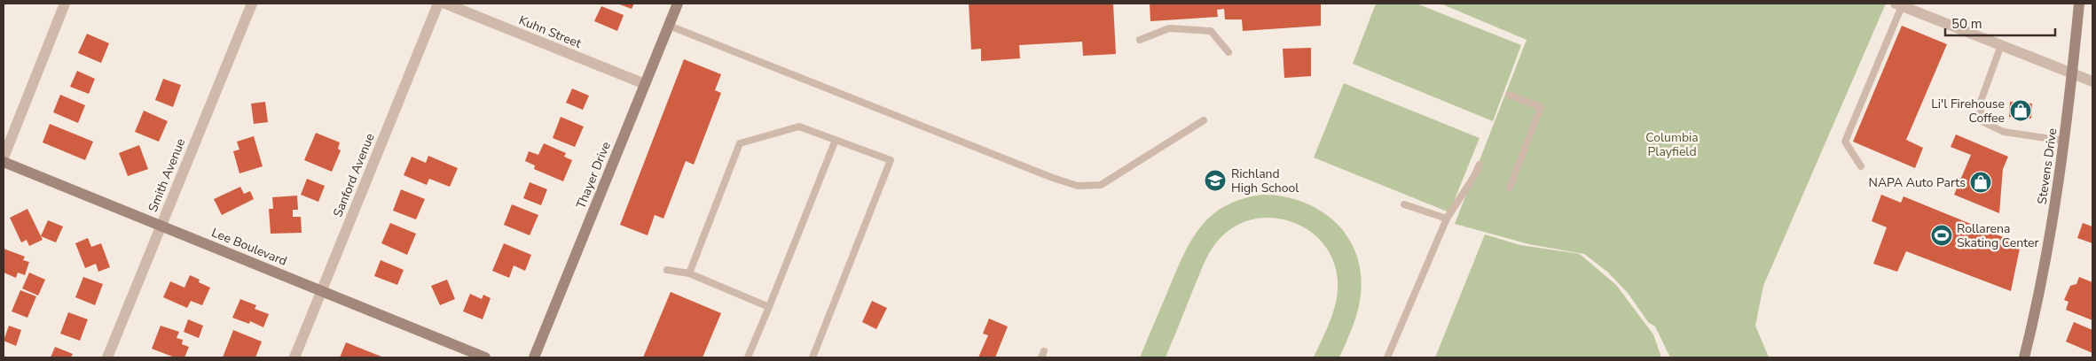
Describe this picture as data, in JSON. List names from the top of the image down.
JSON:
{
  "streets": {
    "street": [
      "Kuhn Street",
      "Stevens Drive",
      "Smith Avenue",
      "Sanford Avenue",
      "Thayer Drive",
      "Lee Boulevard"
    ]
  },
  "crossings": [
    ["Kuhn Street", "Thayer Drive"],
    ["Smith Avenue", "Lee Boulevard"],
    ["Sanford Avenue", "Lee Boulevard"]
  ],
  "parks": ["Columbia Playfield"],
  "places": {
    "shop": ["Li'l Firehouse Coffee", "NAPA Auto Parts"],
    "school or university": ["Richland High School"],
    "sports": ["Rollarena Skating Center"]
  },
  "scale_bar": "50 m"
}
